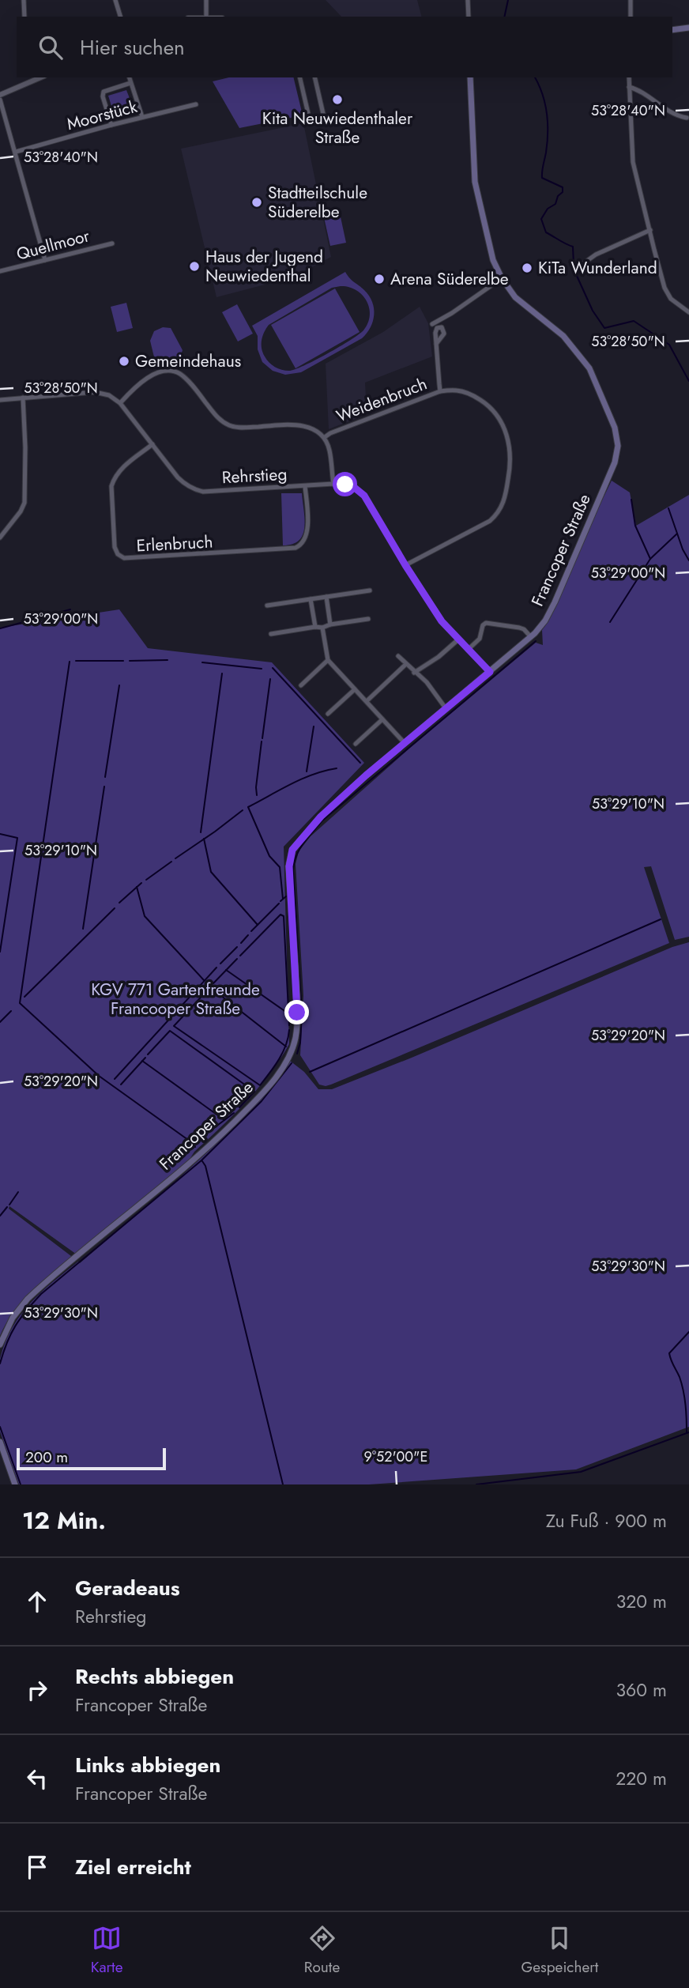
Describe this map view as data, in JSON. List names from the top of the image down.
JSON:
{
  "streets": {
    "main road": ["Francoper Straße"],
    "street": [
      "Moorstück",
      "Quellmoor",
      "Weidenbruch",
      "Rehrstieg",
      "Erlenbruch"
    ]
  },
  "crossings": [
    ["Weidenbruch", "Rehrstieg"],
    ["Rehrstieg", "Erlenbruch"],
    ["Rehrstieg", "Francoper Straße"]
  ],
  "parks": ["KGV 771 Gartenfreunde Francooper Straße"],
  "places": [
    "Kita Neuwiedenthaler Straße",
    "Stadtteilschule Süderelbe",
    "Haus der Jugend Neuwiedenthal",
    "KiTa Wunderland",
    "Arena Süderelbe",
    "Gemeindehaus"
  ],
  "scale_bar": "200 m",
  "page": {
    "search": "Hier suchen",
    "scale": "200 m",
    "heading": ["12 Min.", "Zu Fuß · 900 m"],
    "list": [
      ["Geradeaus", "Rehrstieg", "320 m"],
      ["Rechts abbiegen", "Francoper Straße", "360 m"],
      ["Links abbiegen", "Francoper Straße", "220 m"],
      "Ziel erreicht"
    ],
    "nav": ["Karte", "Route", "Gespeichert"]
  },
  "coordinates": [
    "53°28'40\"N",
    "53°28'50\"N",
    "53°29'00\"N",
    "53°29'10\"N",
    "53°29'20\"N",
    "53°29'30\"N",
    "9°52'00\"E"
  ]
}
